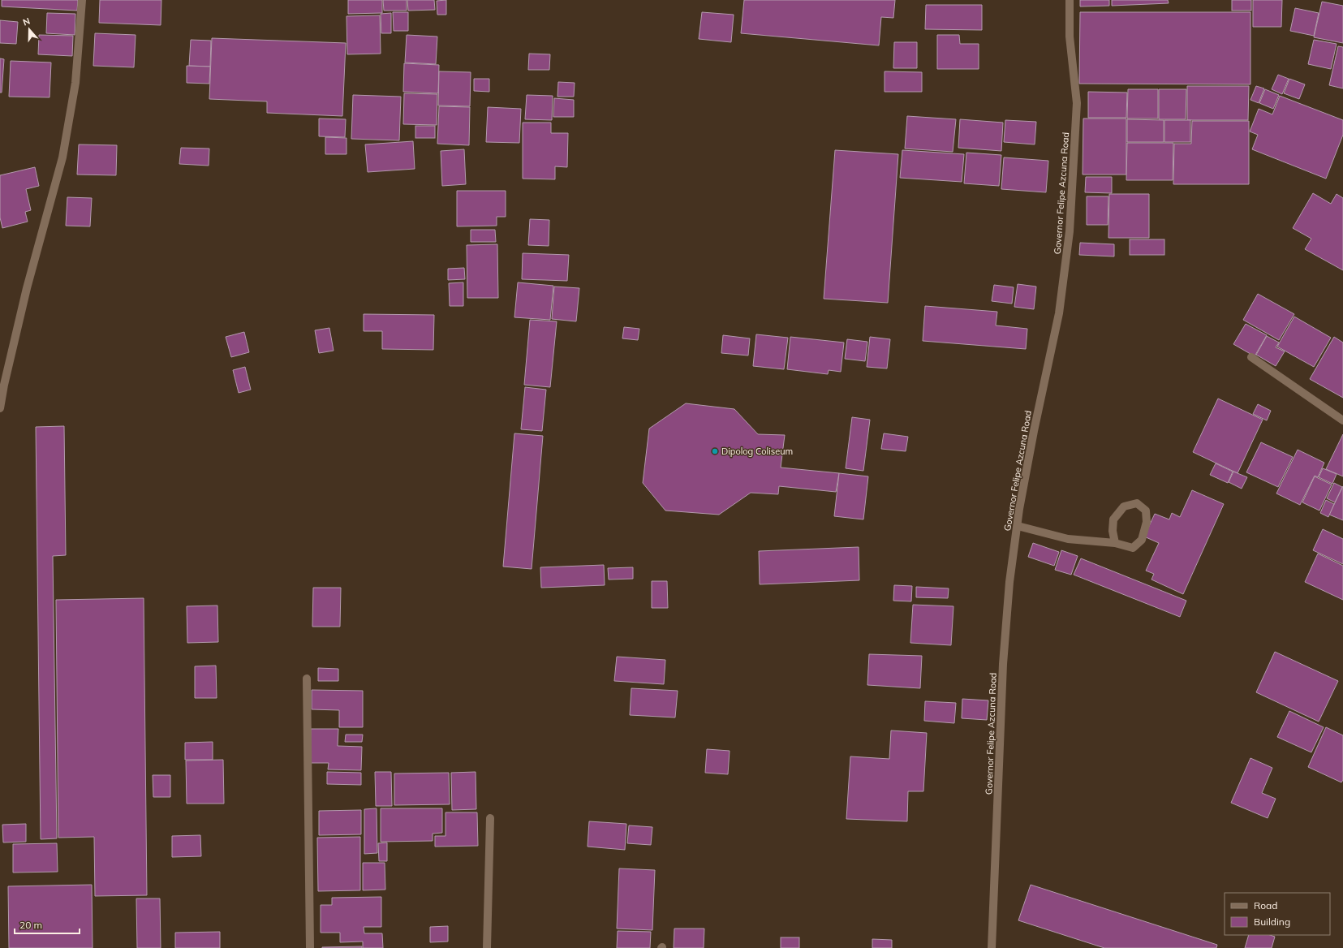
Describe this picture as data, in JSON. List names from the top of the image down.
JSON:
{
  "streets": {
    "street": ["Governor Felipe Azcuna Road"]
  },
  "places": ["Dipolog Coliseum"],
  "legend": ["Road", "Building"],
  "scale_bar": "20 m",
  "north": "top"
}
